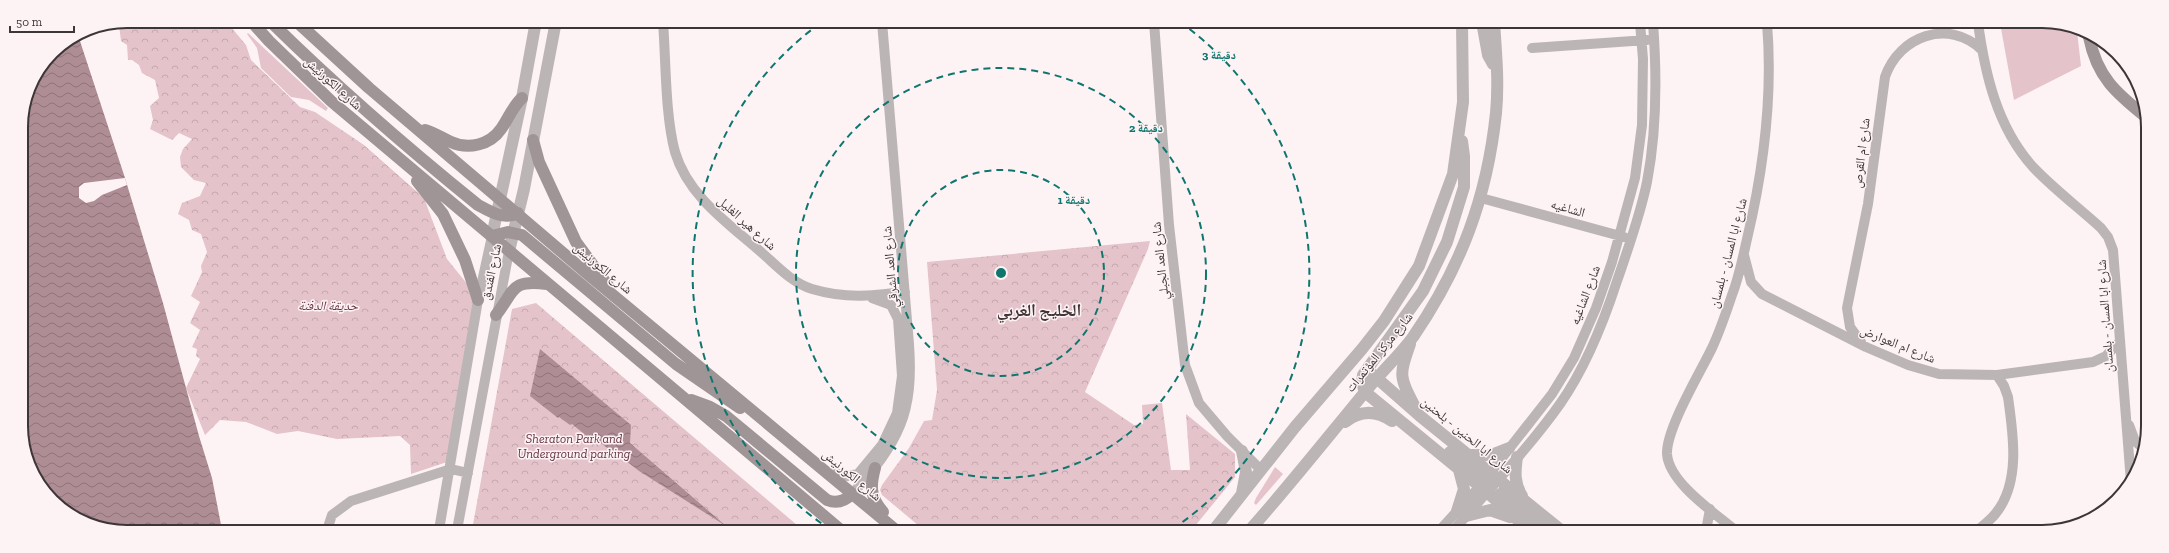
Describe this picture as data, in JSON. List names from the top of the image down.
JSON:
{
  "streets": {
    "main road": ["شارع الكورنيش"],
    "street": [
      "شارع ام القرص",
      "الشاغيه",
      "شارع هير الغليل",
      "شارع ابا المسان - بلمسان",
      "شارع العد الجبلي",
      "شارع العد الشرقي",
      "شارع الفندق",
      "شارع الشاغيه",
      "شارع ام العوارض",
      "شارع مركز المؤتمرات",
      "شارع ابا الحنين - بلحنين"
    ]
  },
  "crossings": [
    ["شارع الكورنيش", "شارع العد الشرقي"],
    ["شارع الكورنيش", "شارع الفندق"],
    ["شارع ام القرص", "شارع ابا المسان - بلمسان"],
    ["شارع ام القرص", "شارع ام العوارض"],
    ["الشاغيه", "شارع الشاغيه"],
    ["الشاغيه", "شارع مركز المؤتمرات"],
    ["شارع هير الغليل", "شارع العد الشرقي"],
    ["شارع ابا المسان - بلمسان", "شارع ام العوارض"],
    ["شارع العد الجبلي", "شارع مركز المؤتمرات"],
    ["شارع الشاغيه", "شارع ابا الحنين - بلحنين"],
    ["شارع مركز المؤتمرات", "شارع ابا الحنين - بلحنين"]
  ],
  "districts": ["الخليج الغربي"],
  "parks": ["حديقة الدفنة", "Sheraton Park and Underground parking"],
  "scale_bar": "50 m",
  "rings": ["3 دقيقة", "2 دقيقة", "1 دقيقة"]
}
